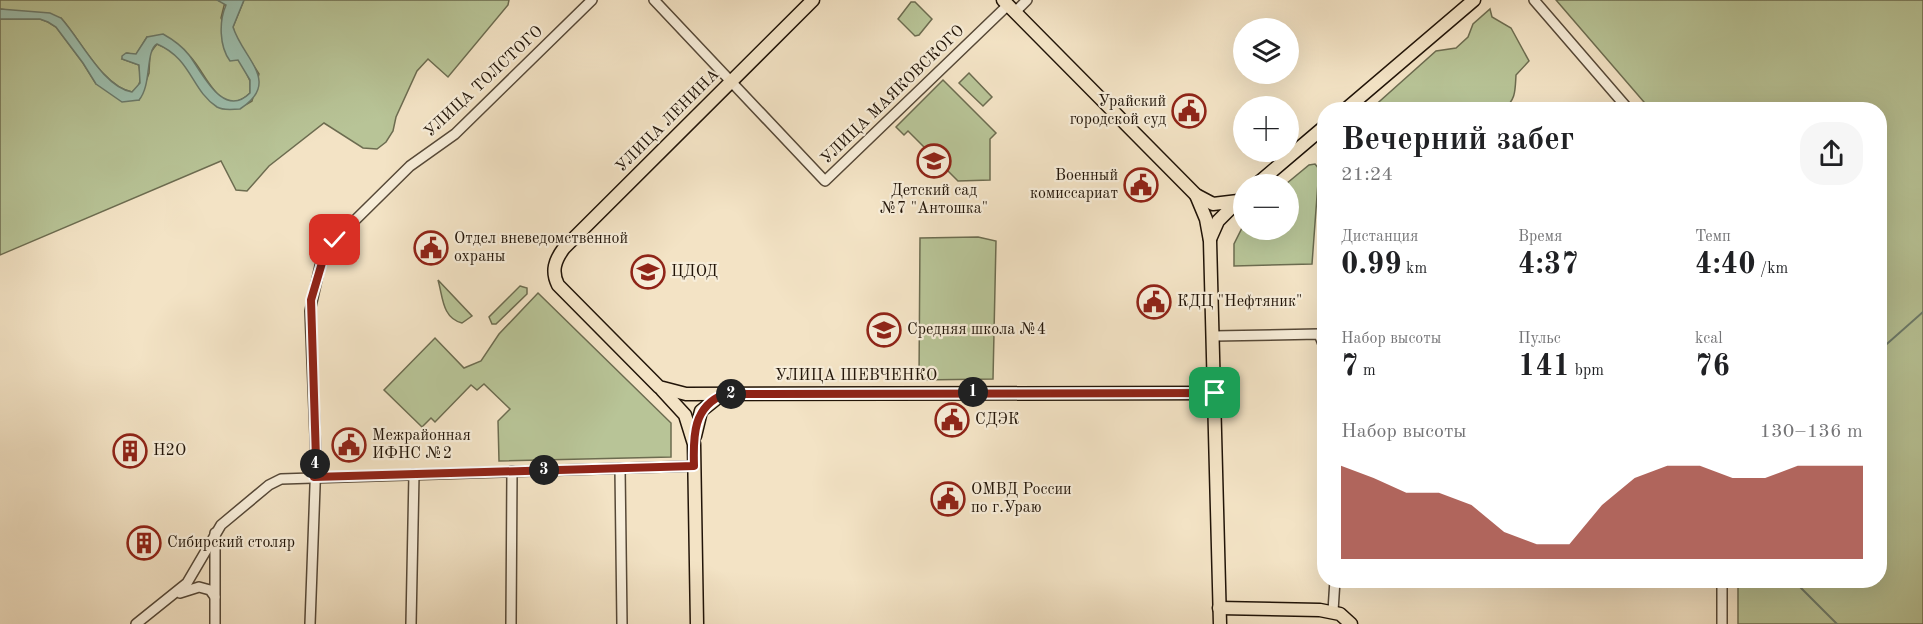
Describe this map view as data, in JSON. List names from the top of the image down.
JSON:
{
  "streets": {
    "main road": ["УЛИЦА ЛЕНИНА", "УЛИЦА ШЕВЧЕНКО"],
    "street": ["УЛИЦА ТОЛСТОГО", "УЛИЦА МАЯКОВСКОГО"]
  },
  "crossings": [
    ["УЛИЦА МАЯКОВСКОГО", "УЛИЦА ЛЕНИНА"],
    ["УЛИЦА ЛЕНИНА", "УЛИЦА ШЕВЧЕНКО"]
  ],
  "places": {
    "public building": [
      "Урайский городской суд",
      "Военный комиссариат",
      "Отдел вневедомственной охраны",
      "КДЦ \"Нефтяник\"",
      "СДЭК",
      "Межрайонная ИФНС №2",
      "ОМВД России по г.Ураю"
    ],
    "school or university": ["Детский сад №7 \"Антошка\"", "ЦДОД", "Средняя школа №4"],
    "building": ["Н2О", "Сибирский столяр"]
  },
  "page": {
    "map_buttons": ["+", "−"],
    "heading": ["Вечерний забег", "21:24"],
    "stats": [
      ["Дистанция", "0.99 km"],
      ["Время", "4:37"],
      ["Темп", "4:40 /km"],
      ["Набор высоты", "7 m"],
      ["Пульс", "141 bpm"],
      ["kcal", "76"]
    ],
    "pins": [
      "1",
      "2",
      "4",
      "3"
    ],
    "chart": ["Набор высоты", "130–136 m"]
  }
}
